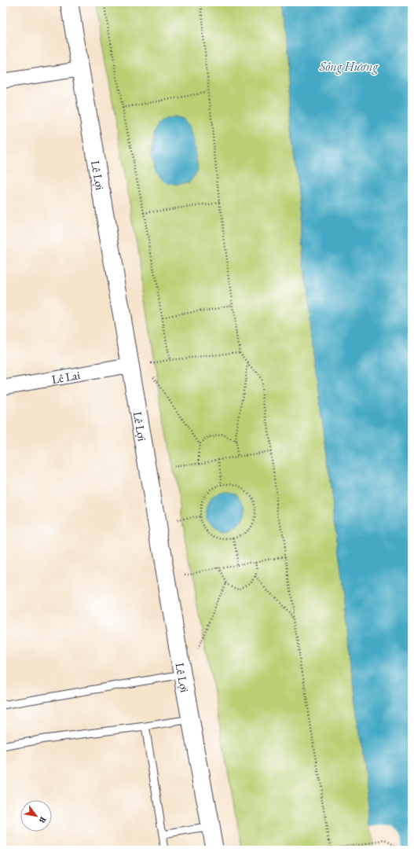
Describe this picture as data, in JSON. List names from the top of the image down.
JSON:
{
  "streets": {
    "main road": ["Lê Lợi"],
    "street": ["Lê Lai"]
  },
  "crossings": [
    ["Lê Lợi", "Lê Lai"]
  ],
  "water": ["Sông Hương"],
  "north": "bottom right"
}
